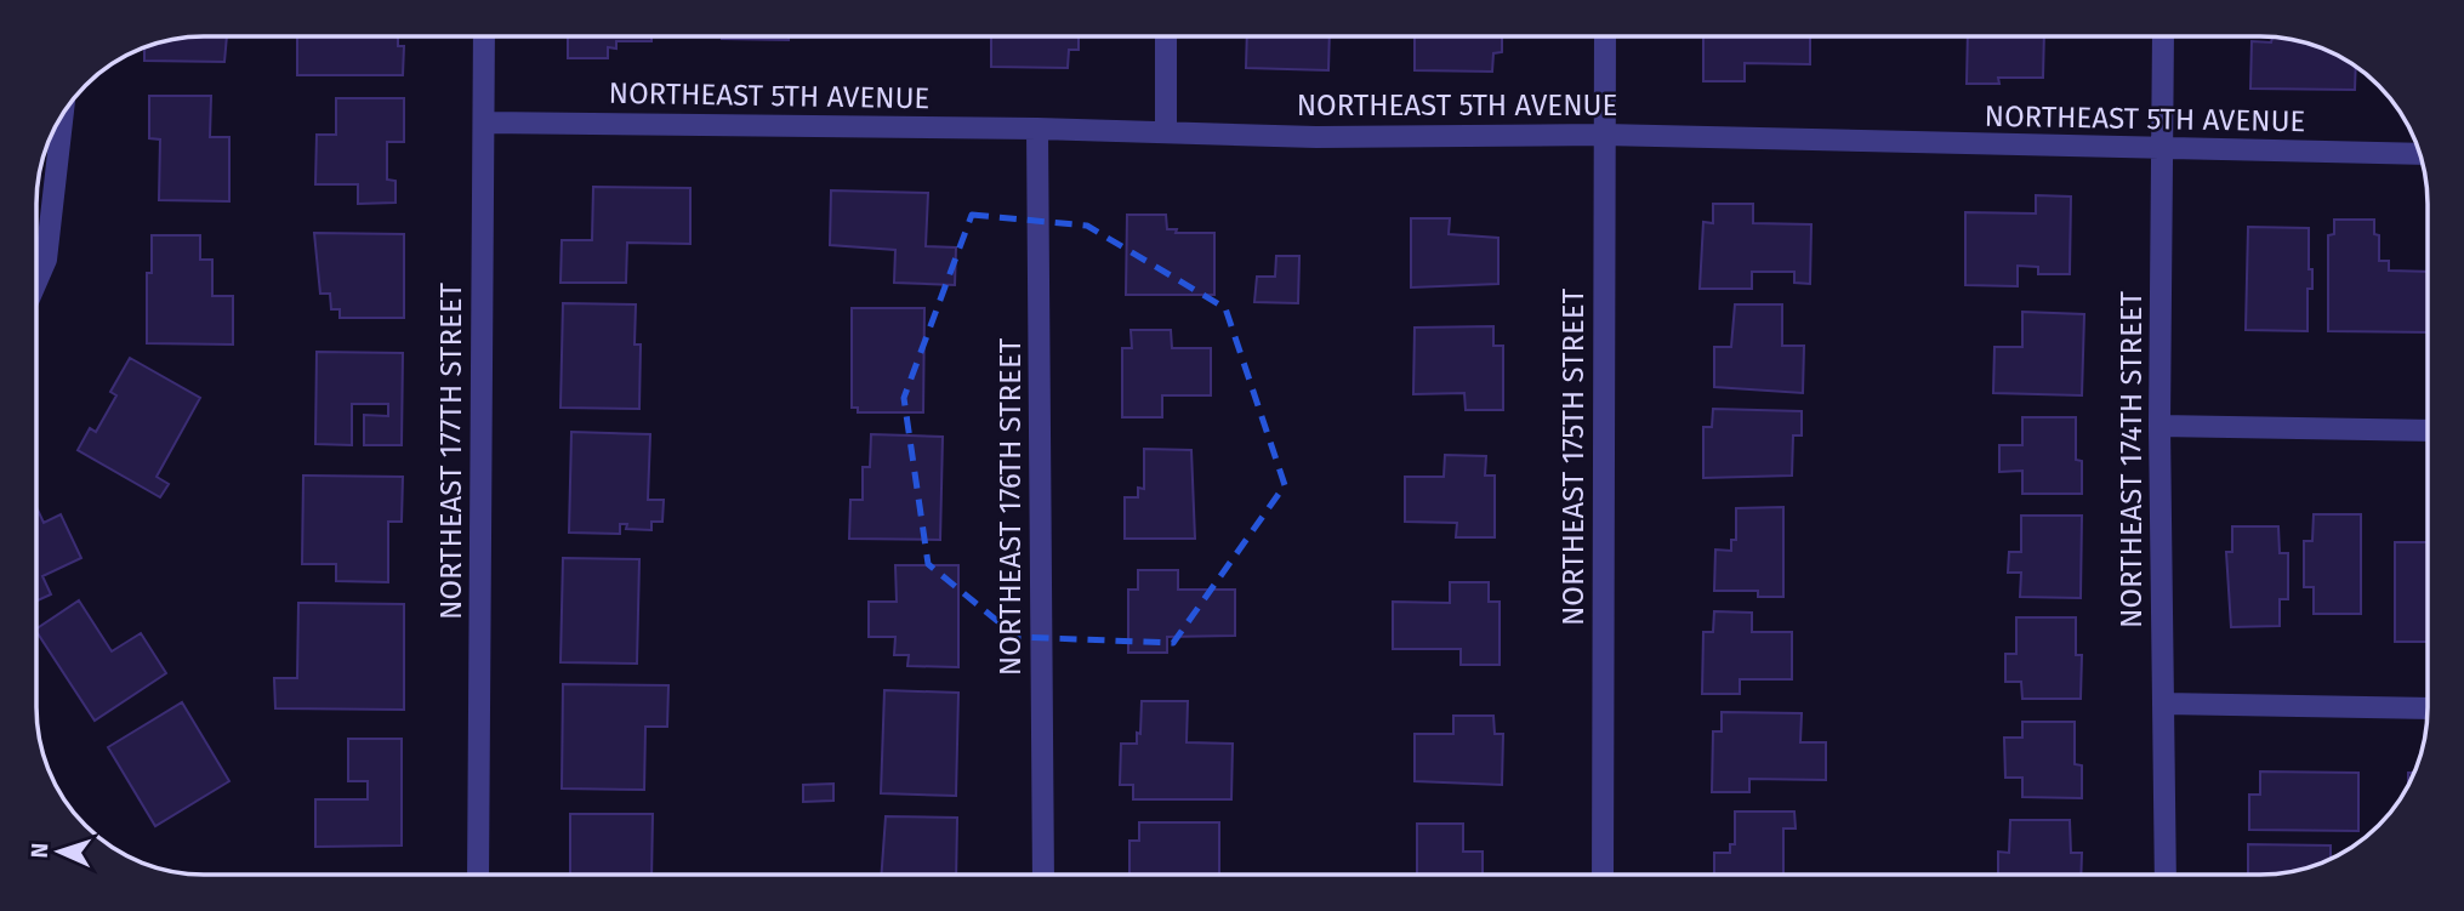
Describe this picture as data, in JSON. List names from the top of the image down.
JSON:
{
  "streets": {
    "street": [
      "NORTHEAST 5TH AVENUE",
      "NORTHEAST 177TH STREET",
      "NORTHEAST 175TH STREET",
      "NORTHEAST 174TH STREET",
      "NORTHEAST 176TH STREET"
    ]
  },
  "crossings": [
    ["NORTHEAST 5TH AVENUE", "NORTHEAST 177TH STREET"],
    ["NORTHEAST 5TH AVENUE", "NORTHEAST 175TH STREET"],
    ["NORTHEAST 5TH AVENUE", "NORTHEAST 174TH STREET"],
    ["NORTHEAST 5TH AVENUE", "NORTHEAST 176TH STREET"]
  ],
  "north": "left"
}
